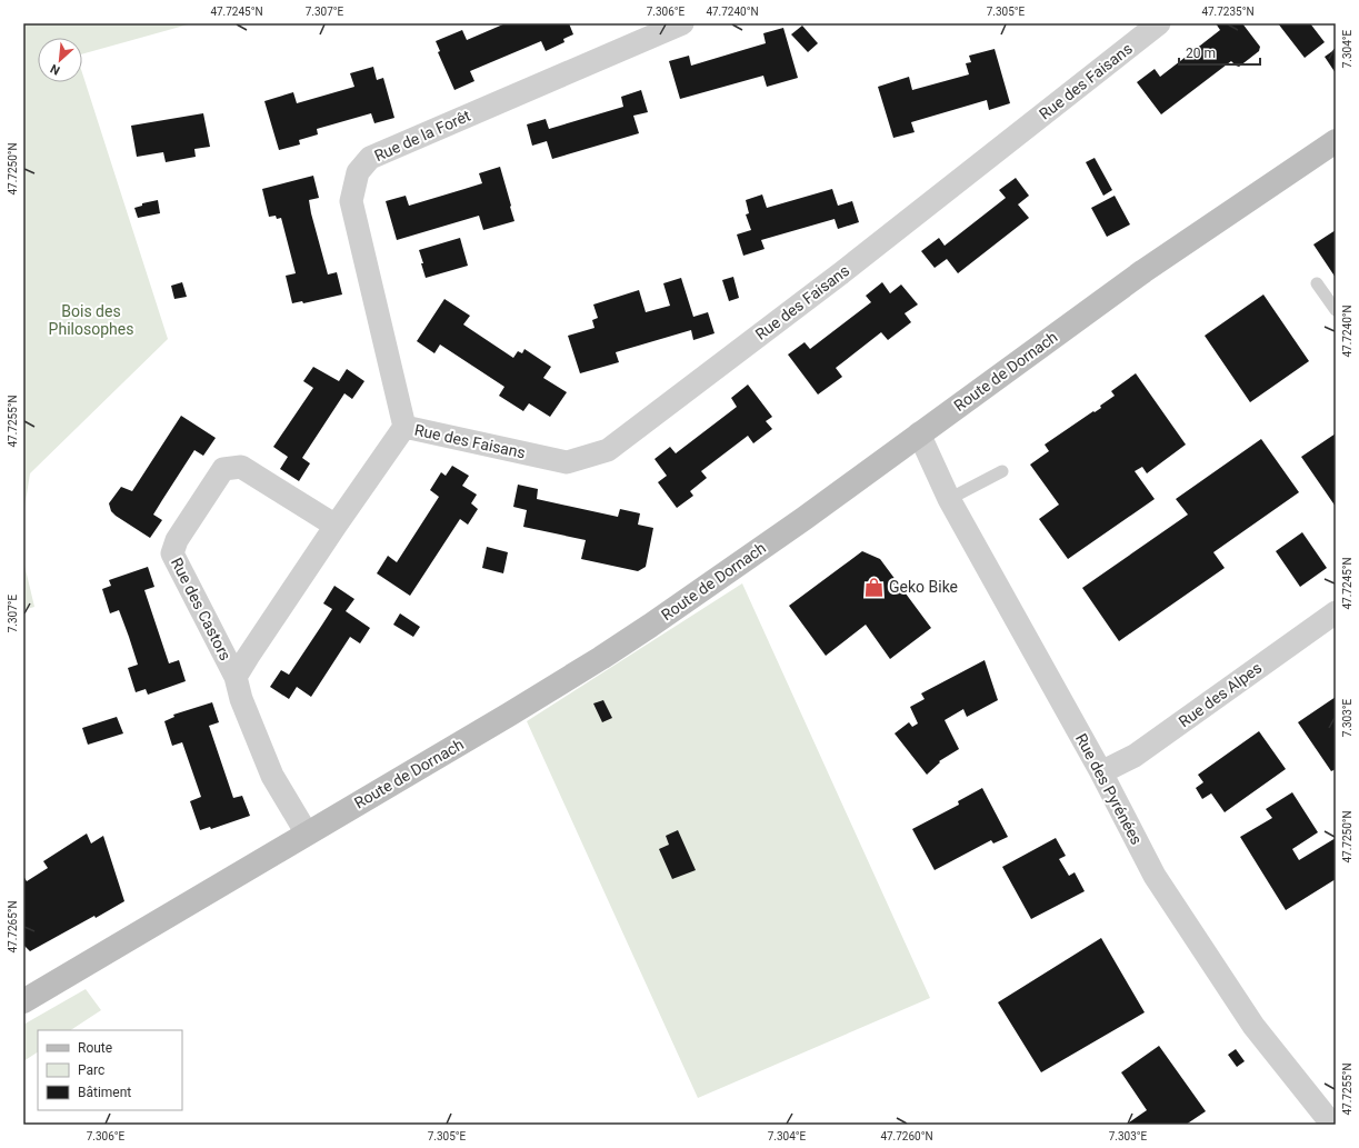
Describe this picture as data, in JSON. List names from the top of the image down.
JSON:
{
  "streets": {
    "main road": ["Route de Dornach"],
    "street": [
      "Rue des Faisans",
      "Rue de la Forêt",
      "Rue des Castors",
      "Rue des Alpes",
      "Rue des Pyrénées"
    ]
  },
  "crossings": [
    ["Rue des Faisans", "Rue de la Forêt"],
    ["Rue des Faisans", "Rue des Castors"],
    ["Rue de la Forêt", "Rue des Castors"],
    ["Route de Dornach", "Rue des Castors"],
    ["Route de Dornach", "Rue des Pyrénées"],
    ["Rue des Alpes", "Rue des Pyrénées"]
  ],
  "parks": ["Bois des Philosophes"],
  "places": {
    "shop": ["Geko Bike"]
  },
  "legend": ["Route", "Parc", "Bâtiment"],
  "scale_bar": "20 m",
  "north": "bottom left",
  "coordinates": [
    "47.7245°N",
    "7.307°E",
    "7.306°E",
    "47.7240°N",
    "7.305°E",
    "47.7235°N",
    "7.304°E",
    "47.7250°N",
    "47.7255°N",
    "7.303°E",
    "47.7265°N",
    "47.7260°N"
  ]
}
